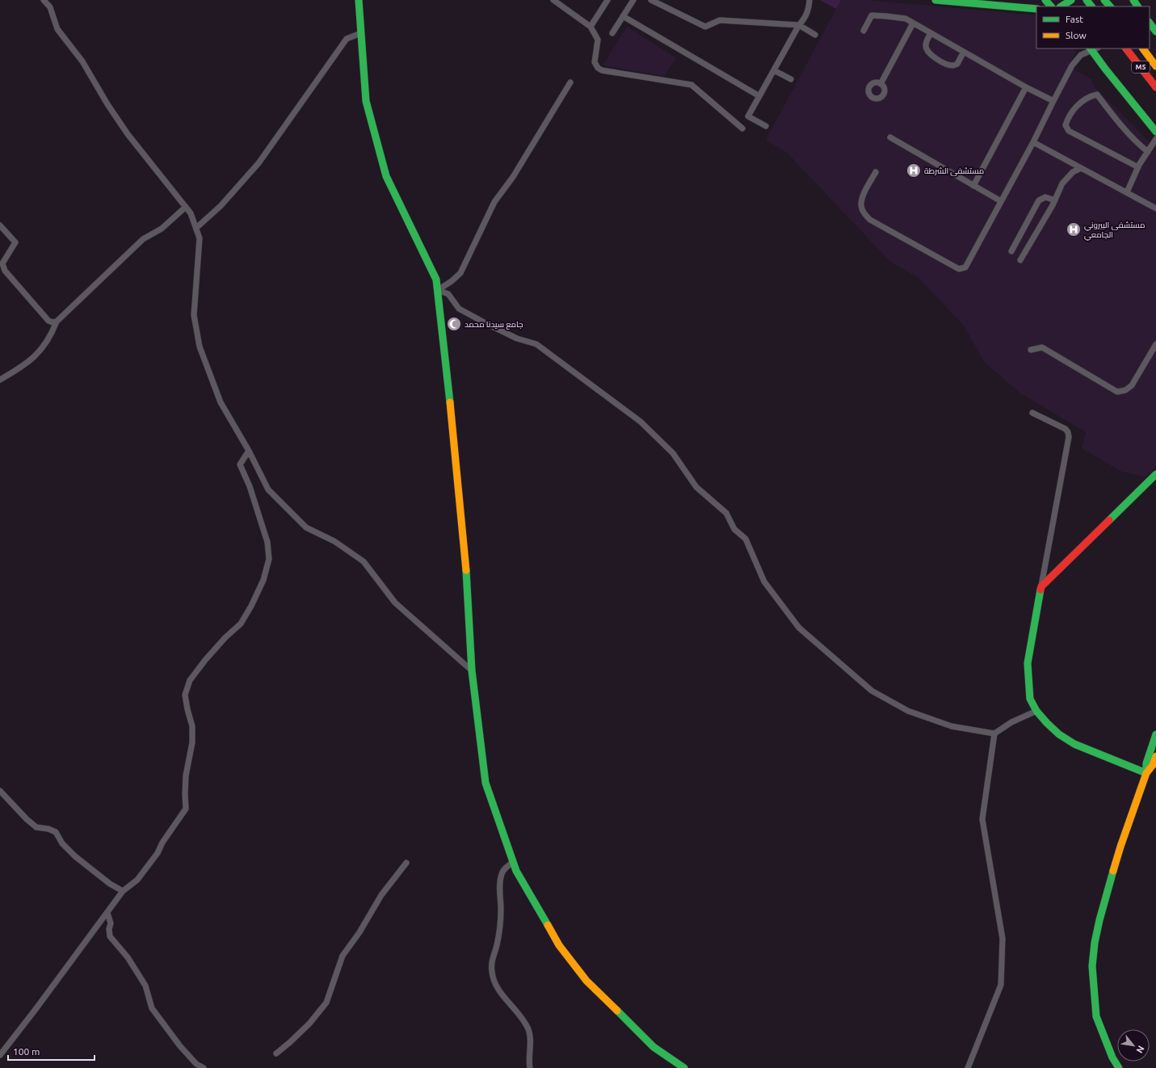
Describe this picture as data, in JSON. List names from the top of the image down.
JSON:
{
  "streets": {
    "main road": ["M5"]
  },
  "places": {
    "hospital": ["مستشفى الشرطة", "مستشفى البيروني الجامعي"],
    "mosque": ["جامع سيدنا محمد"]
  },
  "legend": ["Fast", "Slow"],
  "scale_bar": "100 m",
  "north": "bottom right"
}
